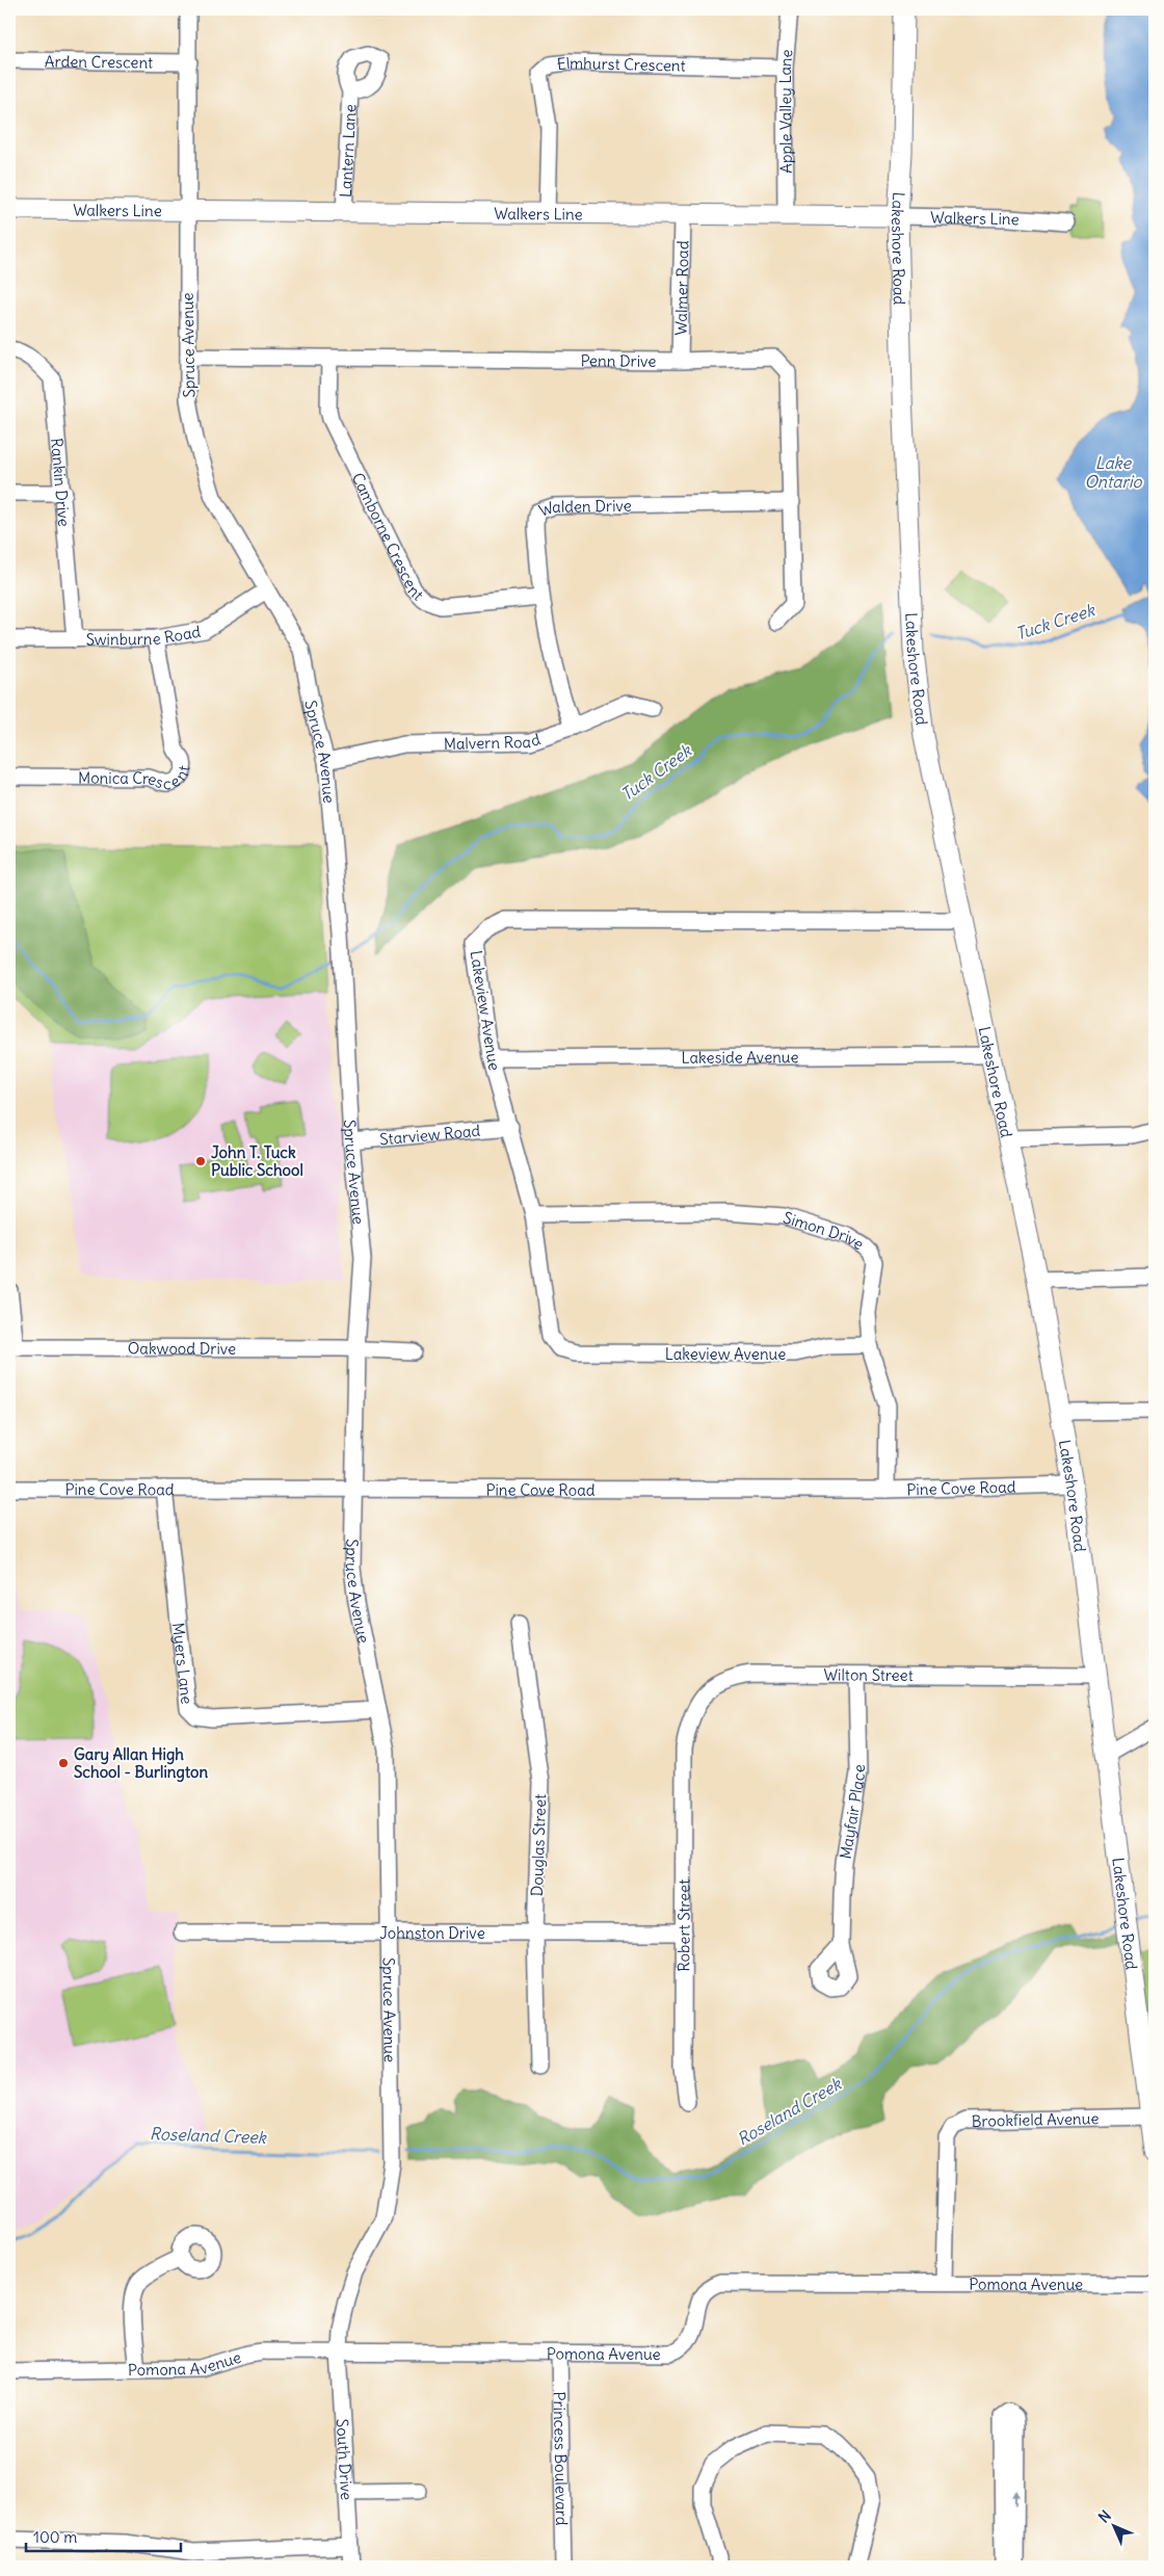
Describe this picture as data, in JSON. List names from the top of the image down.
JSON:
{
  "streets": {
    "main road": ["Walkers Line", "Lakeshore Road"],
    "street": [
      "Arden Crescent",
      "Elmhurst Crescent",
      "Apple Valley Lane",
      "Lantern Lane",
      "Walmer Road",
      "Spruce Avenue",
      "Penn Drive",
      "Rankin Drive",
      "Walden Drive",
      "Camborne Crescent",
      "Swinburne Road",
      "Malvern Road",
      "Monica Crescent",
      "Lakeview Avenue",
      "Lakeside Avenue",
      "Starview Road",
      "Simon Drive",
      "Oakwood Drive",
      "Pine Cove Road",
      "Myers Lane",
      "Wilton Street",
      "Mayfair Place",
      "Douglas Street",
      "Robert Street",
      "Johnston Drive",
      "Brookfield Avenue",
      "Pomona Avenue",
      "South Drive",
      "Princess Boulevard"
    ]
  },
  "crossings": [
    ["Arden Crescent", "Spruce Avenue"],
    ["Elmhurst Crescent", "Apple Valley Lane"],
    ["Elmhurst Crescent", "Walkers Line"],
    ["Apple Valley Lane", "Walkers Line"],
    ["Lantern Lane", "Walkers Line"],
    ["Walkers Line", "Lakeshore Road"],
    ["Walkers Line", "Walmer Road"],
    ["Walkers Line", "Spruce Avenue"],
    ["Lakeshore Road", "Lakeview Avenue"],
    ["Lakeshore Road", "Lakeside Avenue"],
    ["Lakeshore Road", "Pine Cove Road"],
    ["Lakeshore Road", "Wilton Street"],
    ["Lakeshore Road", "Brookfield Avenue"],
    ["Walmer Road", "Penn Drive"],
    ["Spruce Avenue", "Penn Drive"],
    ["Spruce Avenue", "Swinburne Road"],
    ["Spruce Avenue", "Malvern Road"],
    ["Spruce Avenue", "Starview Road"],
    ["Spruce Avenue", "Oakwood Drive"],
    ["Spruce Avenue", "Pine Cove Road"],
    ["Spruce Avenue", "Myers Lane"],
    ["Spruce Avenue", "Johnston Drive"],
    ["Spruce Avenue", "Pomona Avenue"],
    ["Spruce Avenue", "South Drive"],
    ["Penn Drive", "Walden Drive"],
    ["Penn Drive", "Camborne Crescent"],
    ["Rankin Drive", "Swinburne Road"],
    ["Walden Drive", "Camborne Crescent"],
    ["Walden Drive", "Malvern Road"],
    ["Swinburne Road", "Monica Crescent"],
    ["Lakeview Avenue", "Lakeside Avenue"],
    ["Lakeview Avenue", "Starview Road"],
    ["Lakeview Avenue", "Simon Drive"],
    ["Simon Drive", "Pine Cove Road"],
    ["Pine Cove Road", "Myers Lane"],
    ["Wilton Street", "Mayfair Place"],
    ["Wilton Street", "Robert Street"],
    ["Douglas Street", "Johnston Drive"],
    ["Robert Street", "Johnston Drive"],
    ["Brookfield Avenue", "Pomona Avenue"],
    ["Pomona Avenue", "South Drive"],
    ["Pomona Avenue", "Princess Boulevard"]
  ],
  "water": ["Lake Ontario", "Tuck Creek", "Roseland Creek"],
  "places": ["John T. Tuck Public School", "Gary Allan High School - Burlington"],
  "scale_bar": "100 m",
  "north": "top left"
}
